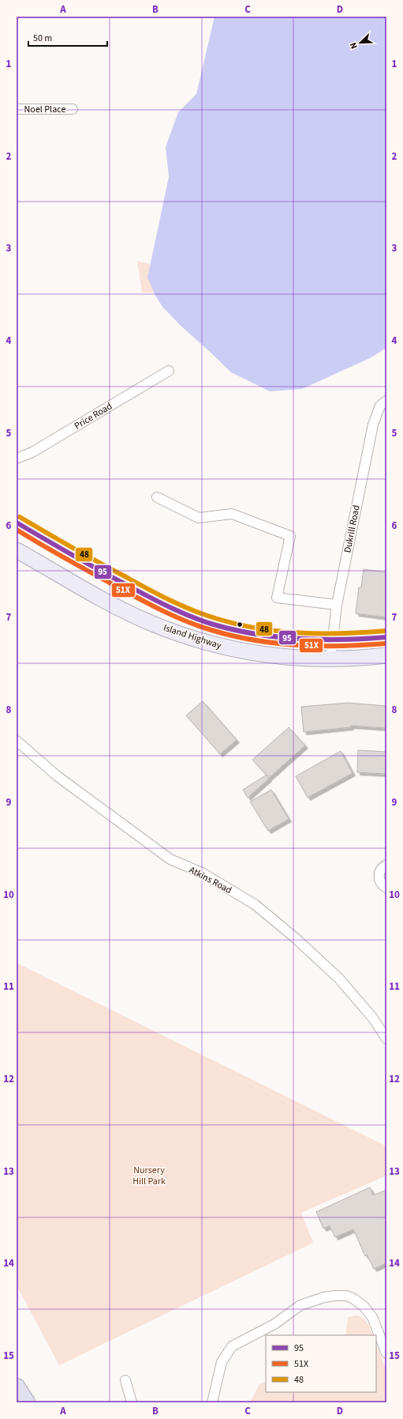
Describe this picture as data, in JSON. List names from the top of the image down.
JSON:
{
  "streets": {
    "main road": ["Island Highway"],
    "street": [
      "Noel Place",
      "Price Road",
      "Dukrill Road",
      "Atkins Road"
    ]
  },
  "crossings": [
    ["Dukrill Road", "Island Highway"]
  ],
  "parks": ["Nursery Hill Park"],
  "lines": ["transit line 48", "transit line 95", "transit line 51X"],
  "legend": ["95", "51X", "48"],
  "scale_bar": "50 m",
  "north": "bottom left",
  "grid": {
    "columns": [
      "A",
      "B",
      "C",
      "D"
    ],
    "rows": [
      "1",
      "2",
      "3",
      "4",
      "5",
      "6",
      "7",
      "8",
      "9",
      "10",
      "11",
      "12",
      "13",
      "14",
      "15"
    ]
  }
}
